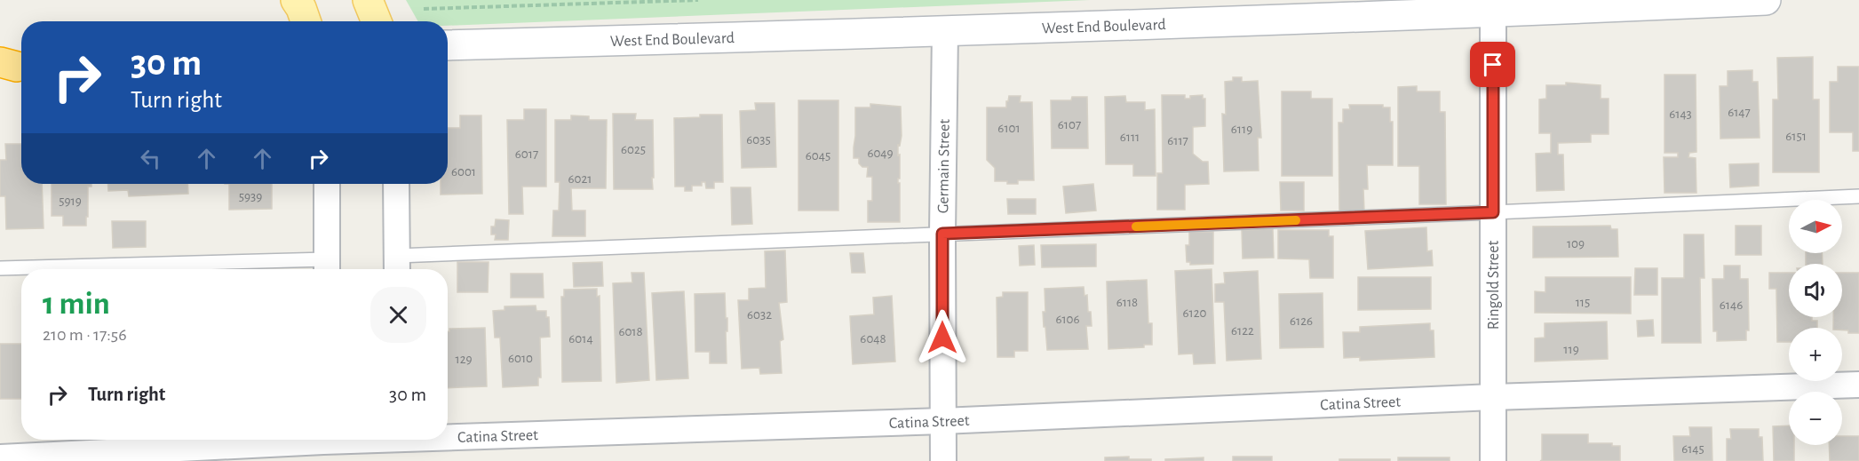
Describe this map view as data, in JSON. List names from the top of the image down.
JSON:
{
  "streets": {
    "main road": ["West End Boulevard"],
    "street": ["Germain Street", "Ringold Street", "Catina Street"]
  },
  "crossings": [
    ["West End Boulevard", "Germain Street"],
    ["West End Boulevard", "Ringold Street"],
    ["Germain Street", "Catina Street"],
    ["Ringold Street", "Catina Street"]
  ],
  "house_numbers": [
    "6147",
    "6143",
    "6107",
    "6101",
    "6119",
    "6151",
    "6111",
    "6035",
    "6117",
    "6025",
    "6049",
    "6017",
    "6045",
    "6001",
    "6021",
    "5939",
    "5919",
    "109",
    "6118",
    "115",
    "6146",
    "6120",
    "6032",
    "6106",
    "6126",
    "6122",
    "6018",
    "6014",
    "6048",
    "119",
    "6010",
    "129",
    "6145"
  ],
  "north": "right",
  "page": {
    "turn": ["30 m", "Turn right"],
    "map_buttons": ["+", "−"],
    "heading": ["1 min", "210 m · 17:56"],
    "list": [
      {
        "name": "Turn right",
        "value": "30 m"
      }
    ]
  }
}
